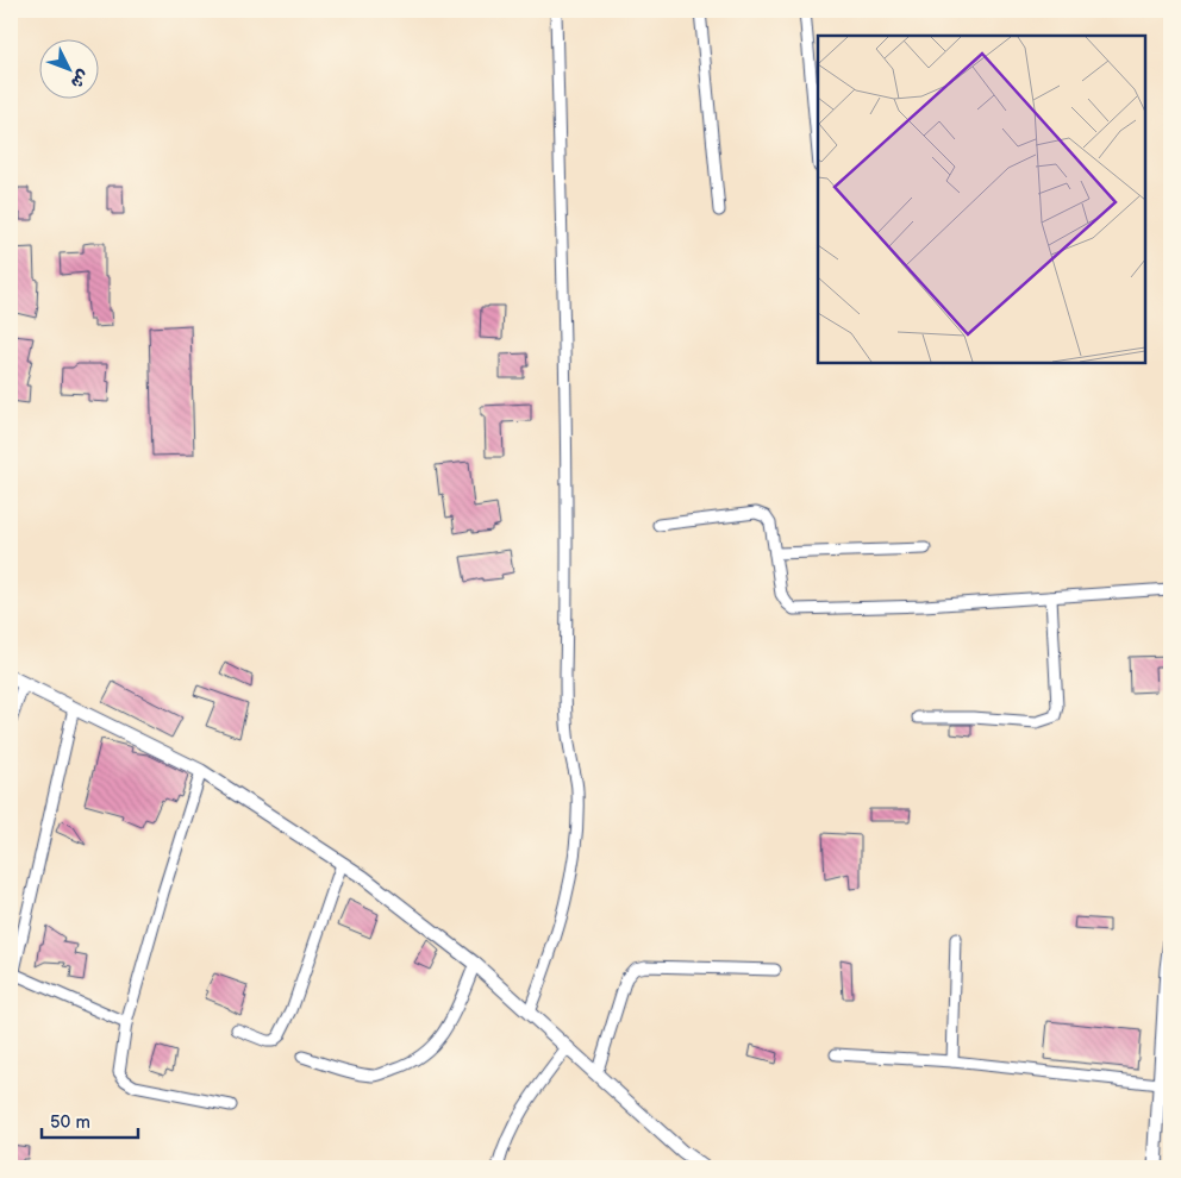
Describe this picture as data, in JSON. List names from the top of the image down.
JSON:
{
  "scale_bar": "50 m",
  "north": "bottom right"
}
